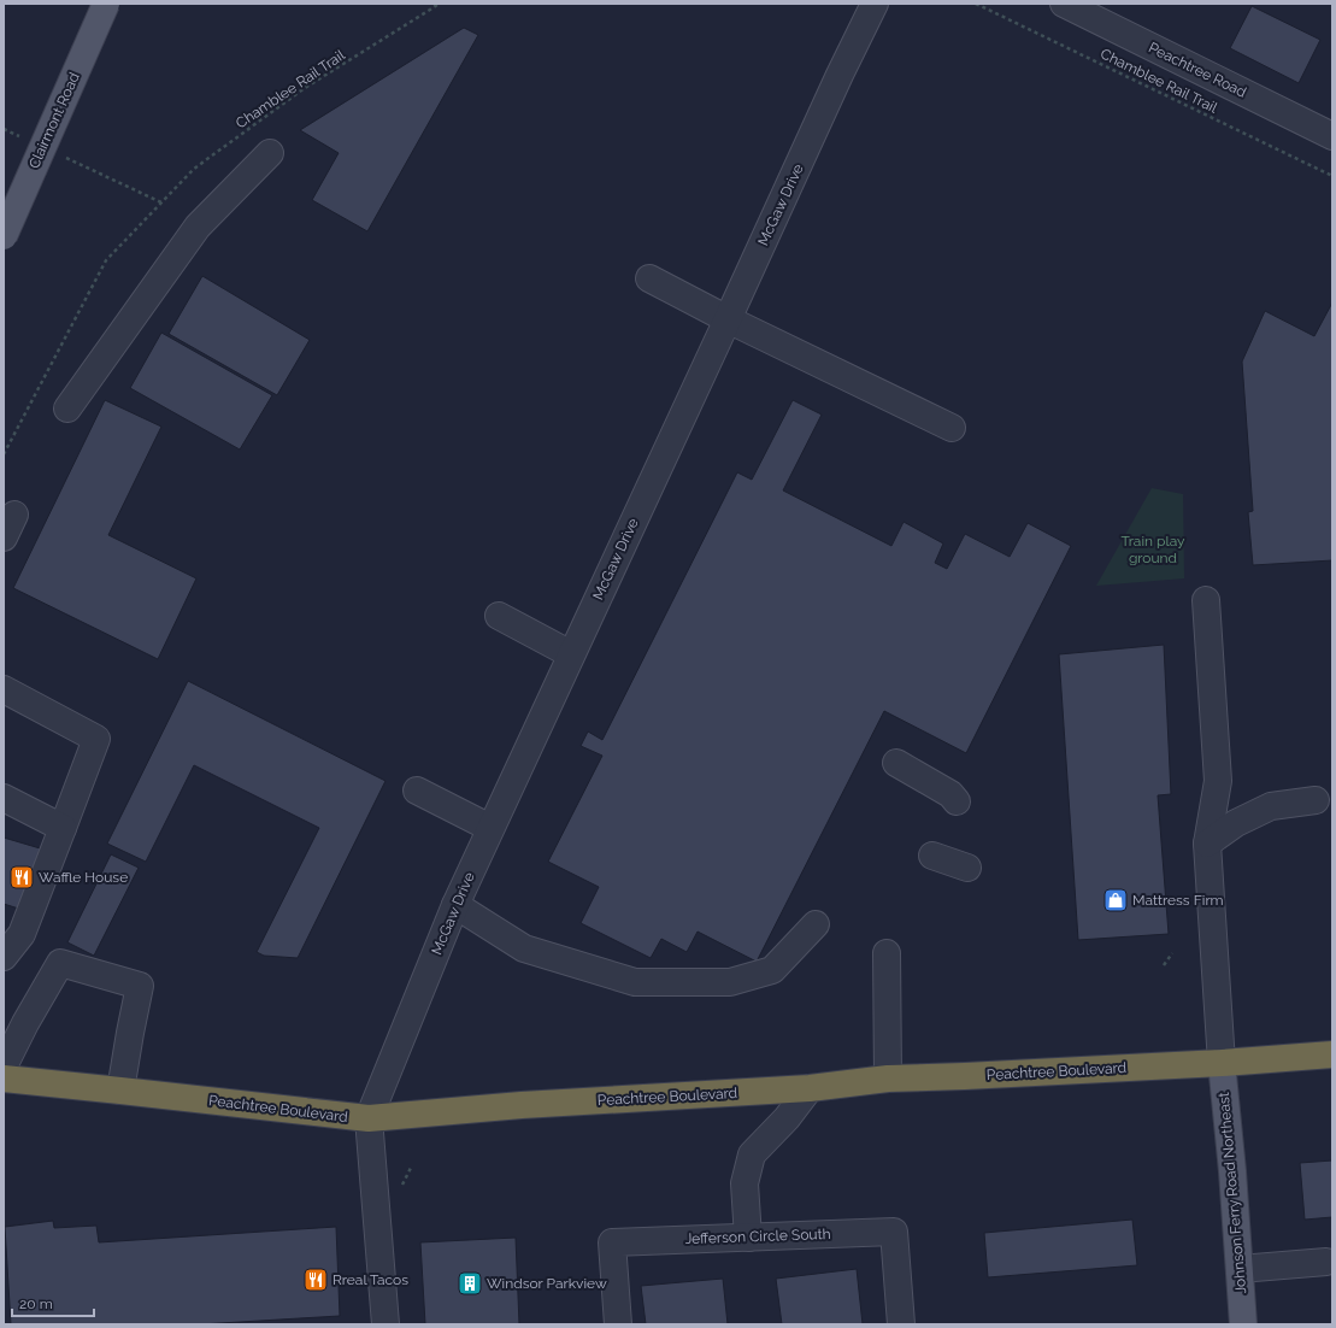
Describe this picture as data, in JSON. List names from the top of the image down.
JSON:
{
  "streets": {
    "highway": ["Peachtree Boulevard"],
    "main road": ["Clairmont Road", "Johnson Ferry Road Northeast"],
    "street": ["Peachtree Road", "McGaw Drive", "Jefferson Circle South"],
    "path": ["Chamblee Rail Trail"]
  },
  "crossings": [
    ["McGaw Drive", "Peachtree Boulevard"],
    ["Peachtree Boulevard", "Johnson Ferry Road Northeast"]
  ],
  "parks": ["Train play ground"],
  "places": {
    "restaurant": ["Waffle House", "Rreal Tacos"],
    "shop": ["Mattress Firm"],
    "building": ["Windsor Parkview"]
  },
  "scale_bar": "20 m"
}
